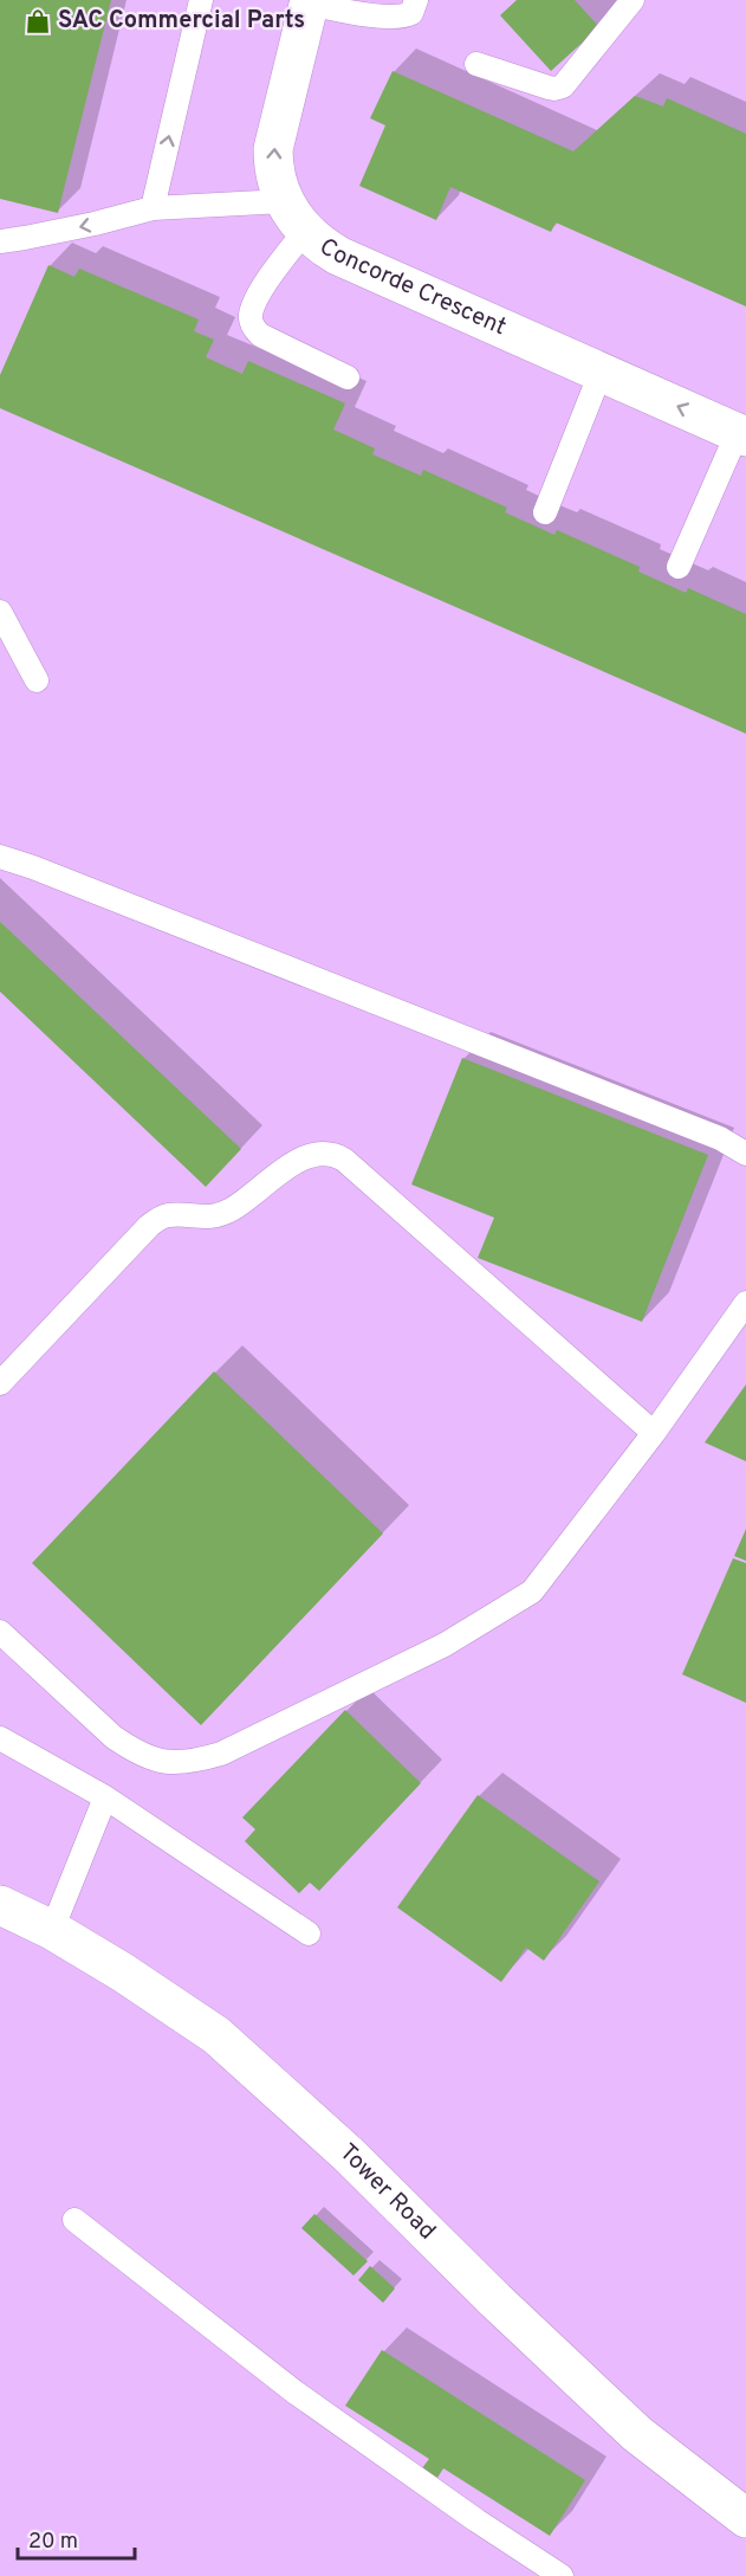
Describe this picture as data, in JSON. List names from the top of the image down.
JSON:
{
  "streets": {
    "street": ["Concorde Crescent", "Tower Road"]
  },
  "places": {
    "shop": ["SAC Commercial Parts"]
  },
  "scale_bar": "20 m"
}
